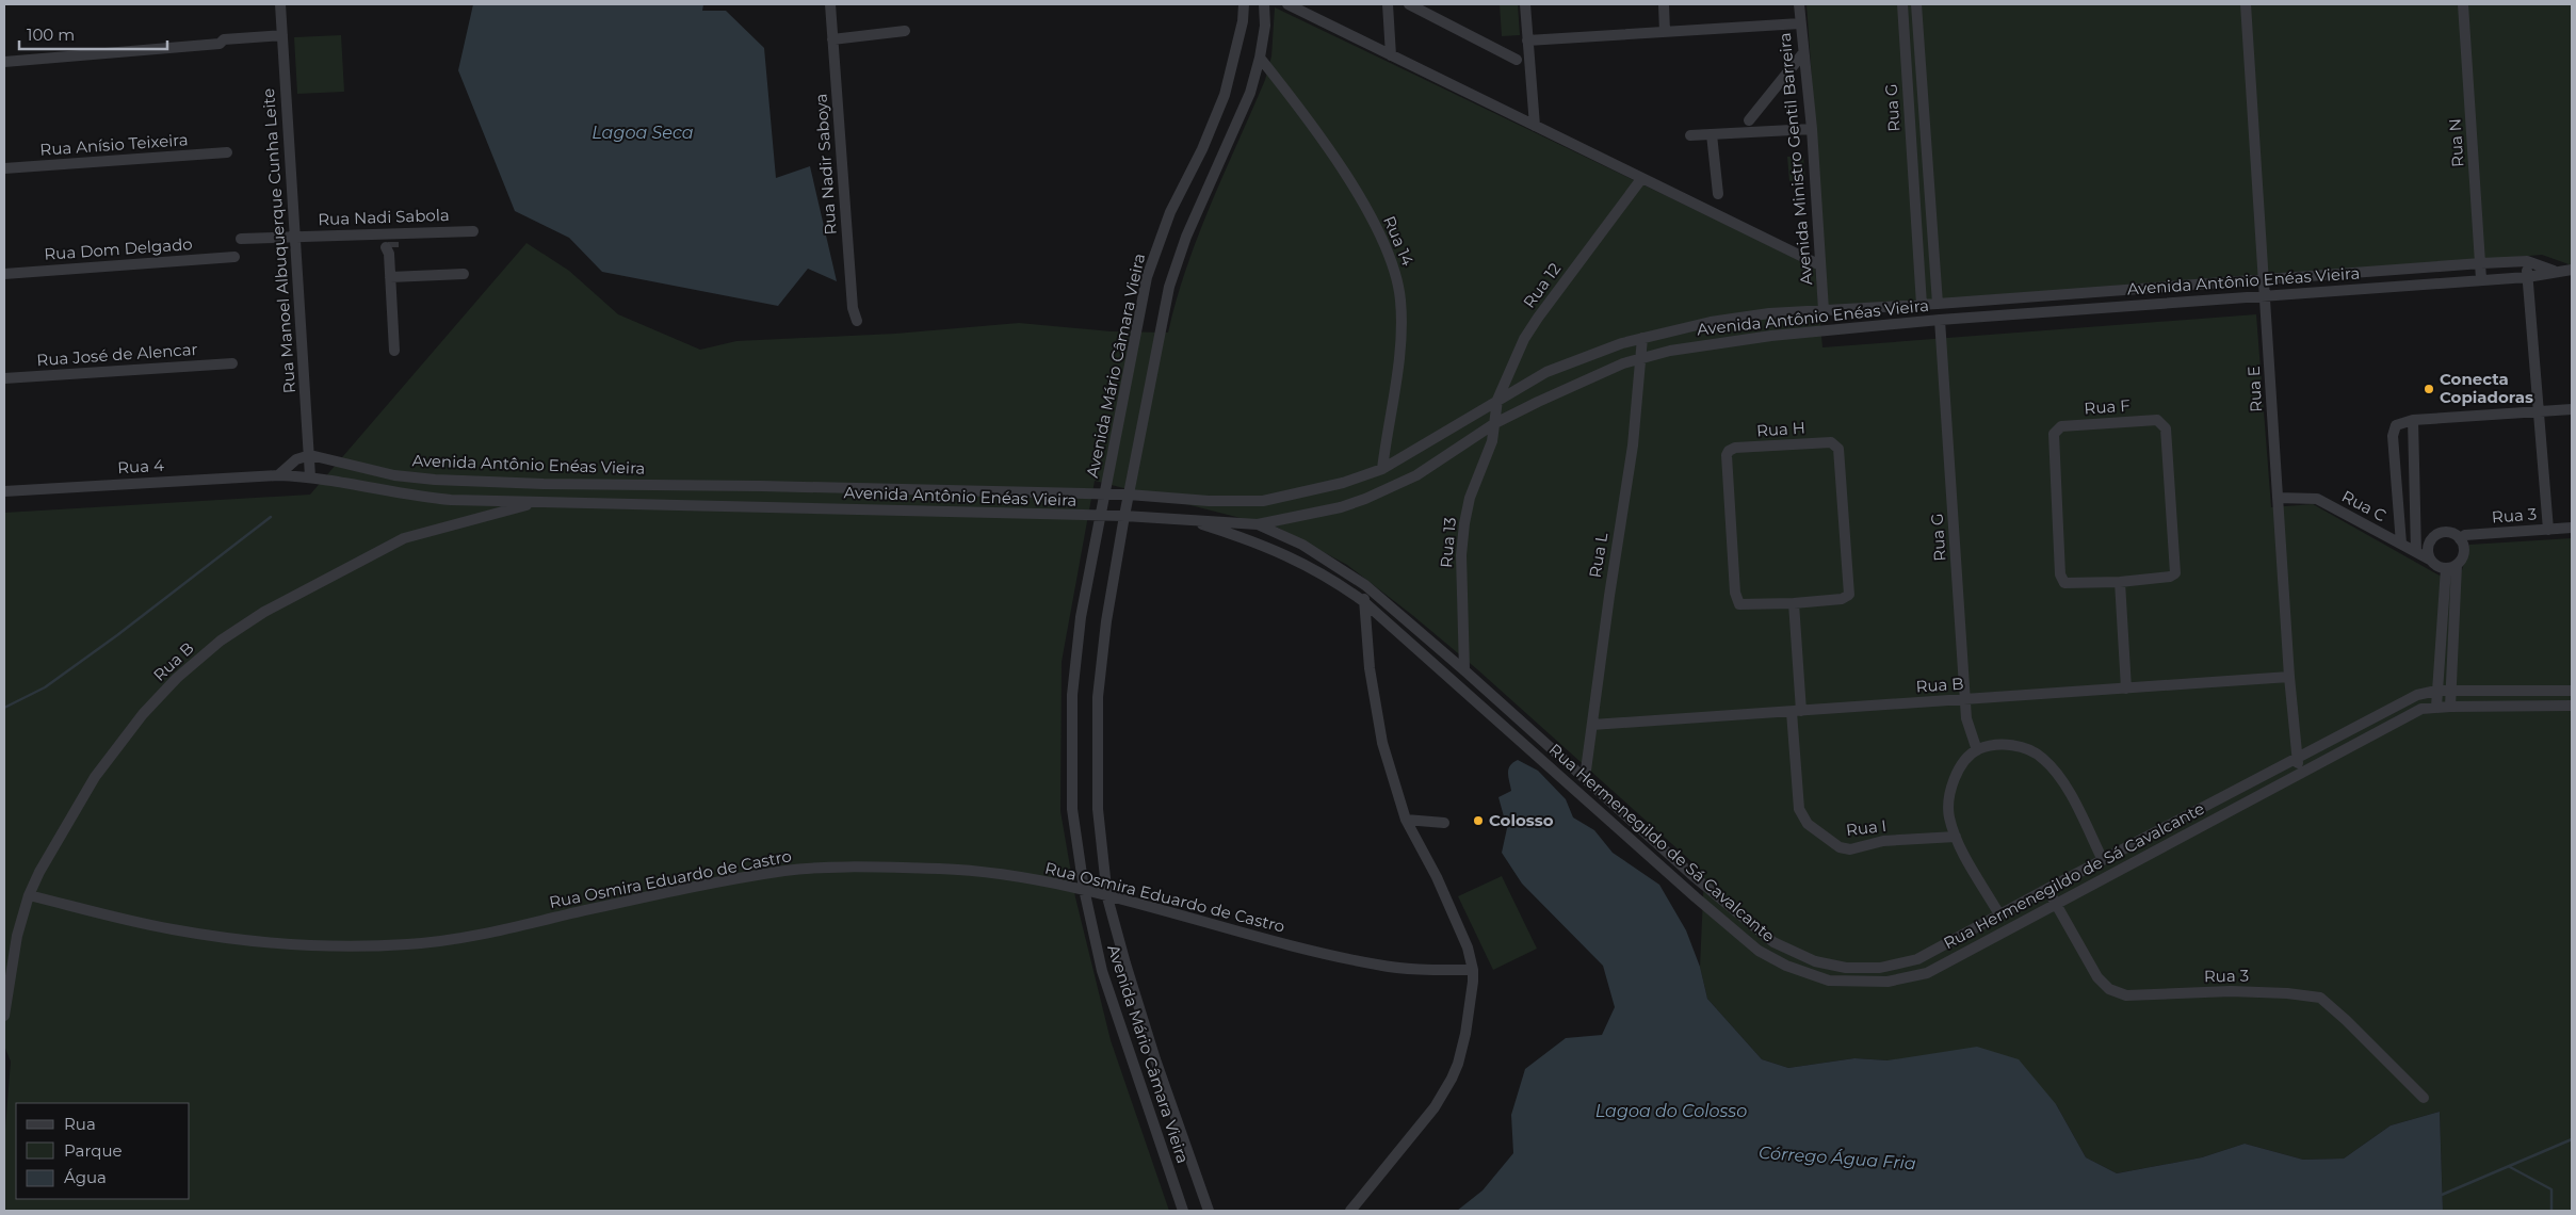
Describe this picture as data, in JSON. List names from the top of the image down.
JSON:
{
  "streets": {
    "street": [
      "Rua G",
      "Rua N",
      "Rua Anísio Teixeira",
      "Avenida Ministro Gentil Barreira",
      "Rua Nadir Saboya",
      "Rua Nadi Sabola",
      "Rua Manoel Albuquerque Cunha Leite",
      "Rua 14",
      "Rua Dom Delgado",
      "Avenida Antônio Enéas Vieira",
      "Rua 12",
      "Rua José de Alencar",
      "Avenida Mário Câmara Vieira",
      "Rua E",
      "Rua F",
      "Rua H",
      "Rua 4",
      "Rua C",
      "Rua 3",
      "Rua 13",
      "Rua L",
      "Rua B",
      "Rua I",
      "Rua Hermenegildo de Sá Cavalcante",
      "Rua Osmira Eduardo de Castro"
    ]
  },
  "crossings": [
    ["Rua G", "Avenida Antônio Enéas Vieira"],
    ["Rua G", "Rua 3"],
    ["Rua G", "Rua B"],
    ["Rua G", "Rua I"],
    ["Rua G", "Rua Hermenegildo de Sá Cavalcante"],
    ["Rua N", "Avenida Antônio Enéas Vieira"],
    ["Avenida Ministro Gentil Barreira", "Avenida Antônio Enéas Vieira"],
    ["Rua Nadi Sabola", "Rua Manoel Albuquerque Cunha Leite"],
    ["Rua Manoel Albuquerque Cunha Leite", "Avenida Antônio Enéas Vieira"],
    ["Rua 14", "Avenida Antônio Enéas Vieira"],
    ["Rua 14", "Avenida Mário Câmara Vieira"],
    ["Avenida Antônio Enéas Vieira", "Rua 12"],
    ["Avenida Antônio Enéas Vieira", "Avenida Mário Câmara Vieira"],
    ["Avenida Antônio Enéas Vieira", "Rua E"],
    ["Avenida Antônio Enéas Vieira", "Rua 4"],
    ["Avenida Antônio Enéas Vieira", "Rua 13"],
    ["Avenida Antônio Enéas Vieira", "Rua L"],
    ["Avenida Antônio Enéas Vieira", "Rua B"],
    ["Avenida Antônio Enéas Vieira", "Rua Hermenegildo de Sá Cavalcante"],
    ["Rua 12", "Rua 13"],
    ["Avenida Mário Câmara Vieira", "Rua Osmira Eduardo de Castro"],
    ["Rua E", "Rua C"],
    ["Rua E", "Rua B"],
    ["Rua E", "Rua Hermenegildo de Sá Cavalcante"],
    ["Rua C", "Rua 3"],
    ["Rua 3", "Rua I"],
    ["Rua 3", "Rua Hermenegildo de Sá Cavalcante"],
    ["Rua 13", "Rua Hermenegildo de Sá Cavalcante"],
    ["Rua L", "Rua B"],
    ["Rua L", "Rua Hermenegildo de Sá Cavalcante"],
    ["Rua B", "Rua I"],
    ["Rua B", "Rua Osmira Eduardo de Castro"],
    ["Rua I", "Rua Hermenegildo de Sá Cavalcante"]
  ],
  "water": ["Lagoa Seca", "Lagoa do Colosso", "Córrego Água Fria"],
  "places": ["Conecta Copiadoras", "Colosso"],
  "legend": ["Rua", "Parque", "Água"],
  "scale_bar": "100 m"
}
